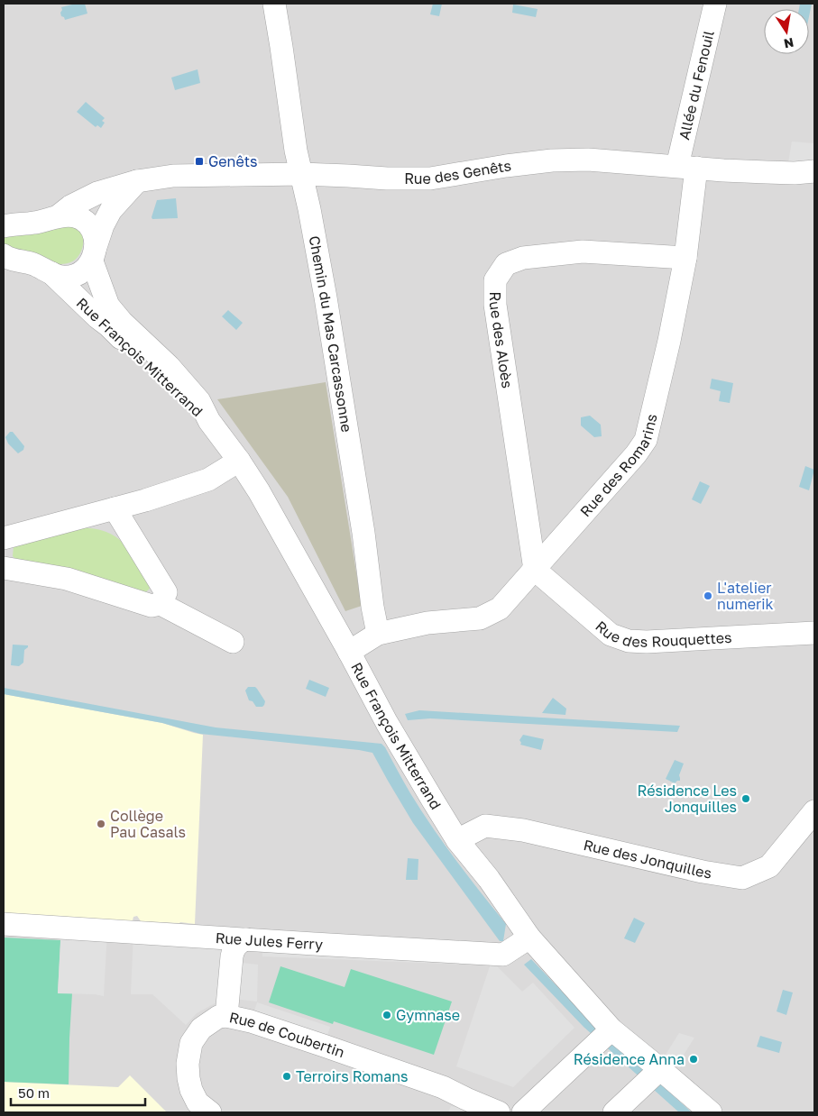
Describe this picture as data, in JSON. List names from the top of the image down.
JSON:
{
  "streets": {
    "street": [
      "Allée du Fenouil",
      "Rue des Genêts",
      "Chemin du Mas Carcassonne",
      "Rue des Aloès",
      "Rue François Mitterrand",
      "Rue des Romarins",
      "Rue des Rouquettes",
      "Rue des Jonquilles",
      "Rue Jules Ferry",
      "Rue de Coubertin"
    ]
  },
  "crossings": [
    ["Allée du Fenouil", "Rue des Genêts"],
    ["Allée du Fenouil", "Rue des Romarins"],
    ["Rue des Genêts", "Chemin du Mas Carcassonne"],
    ["Rue des Genêts", "Rue François Mitterrand"],
    ["Rue des Genêts", "Rue des Romarins"],
    ["Chemin du Mas Carcassonne", "Rue des Romarins"],
    ["Rue des Aloès", "Rue des Romarins"],
    ["Rue des Aloès", "Rue des Rouquettes"],
    ["Rue François Mitterrand", "Rue des Jonquilles"],
    ["Rue François Mitterrand", "Rue Jules Ferry"],
    ["Rue des Romarins", "Rue des Rouquettes"]
  ],
  "places": {
    "transit": ["Genêts"],
    "other": [
      "L'atelier numerik",
      "Résidence Les Jonquilles",
      "Collège Pau Casals",
      "Gymnase",
      "Résidence Anna",
      "Terroirs Romans"
    ]
  },
  "scale_bar": "50 m",
  "north": "bottom"
}
